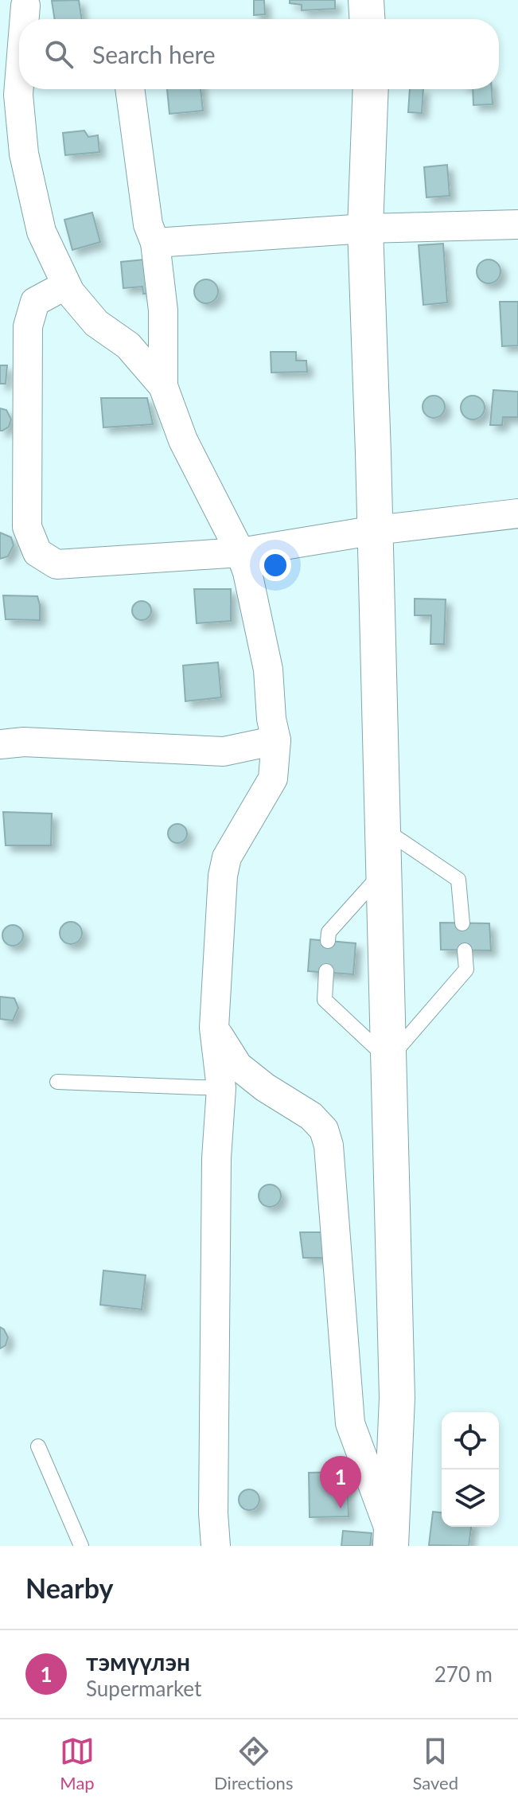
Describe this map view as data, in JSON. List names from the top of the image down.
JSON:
{
  "page": {
    "search": "Search here",
    "pins": "1",
    "heading": "Nearby",
    "list": [
      {
        "mark": "1",
        "name": "тэмүүлэн",
        "note": "Supermarket",
        "value": "270 m"
      }
    ],
    "nav": ["Map", "Directions", "Saved"]
  }
}
